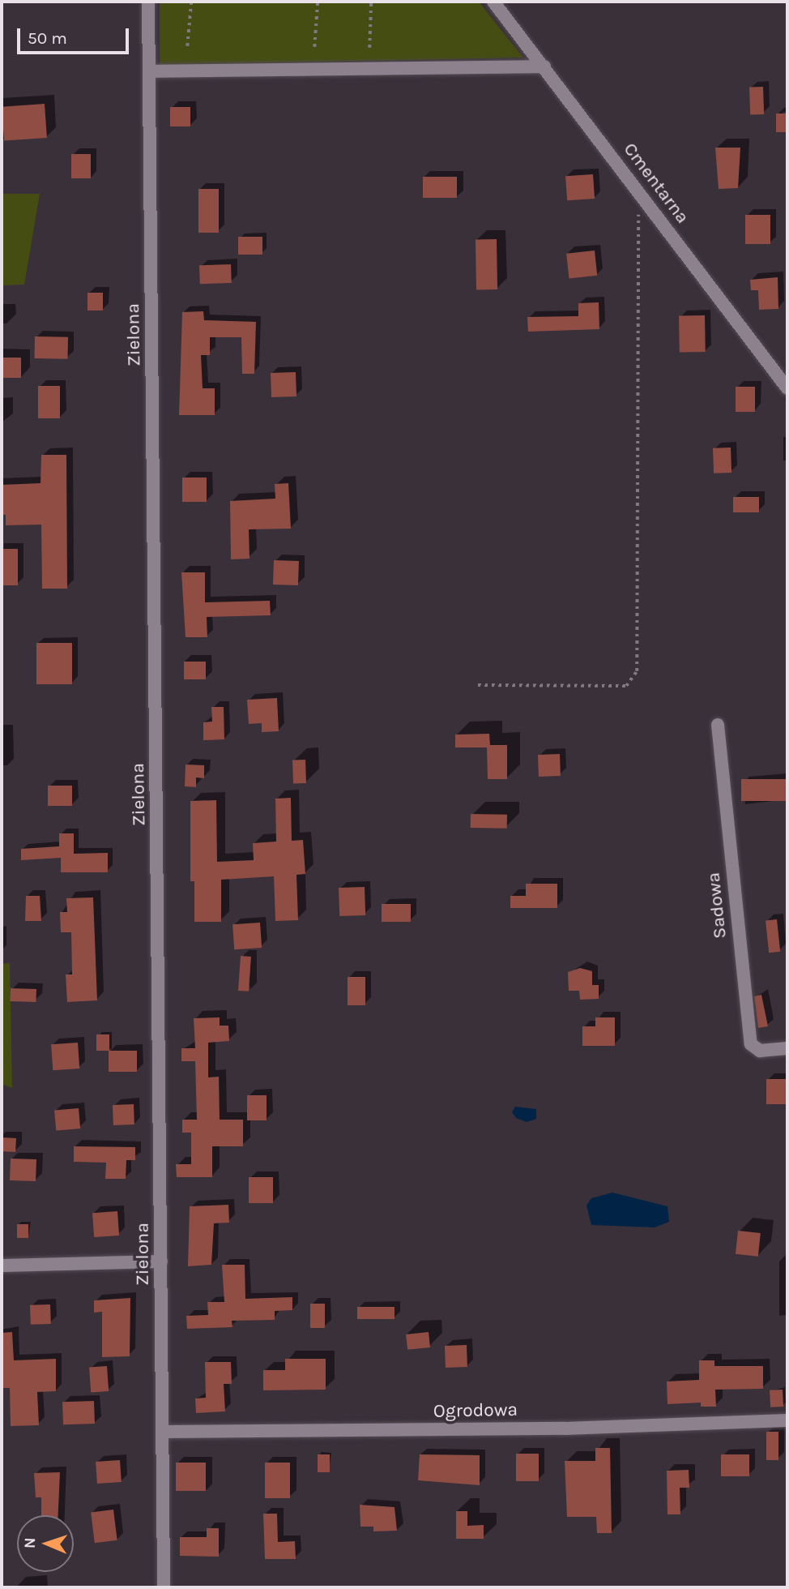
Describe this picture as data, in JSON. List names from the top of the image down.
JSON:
{
  "streets": {
    "street": [
      "Cmentarna",
      "Zielona",
      "Sadowa",
      "Ogrodowa"
    ]
  },
  "crossings": [
    ["Zielona", "Ogrodowa"]
  ],
  "scale_bar": "50 m",
  "north": "left"
}
